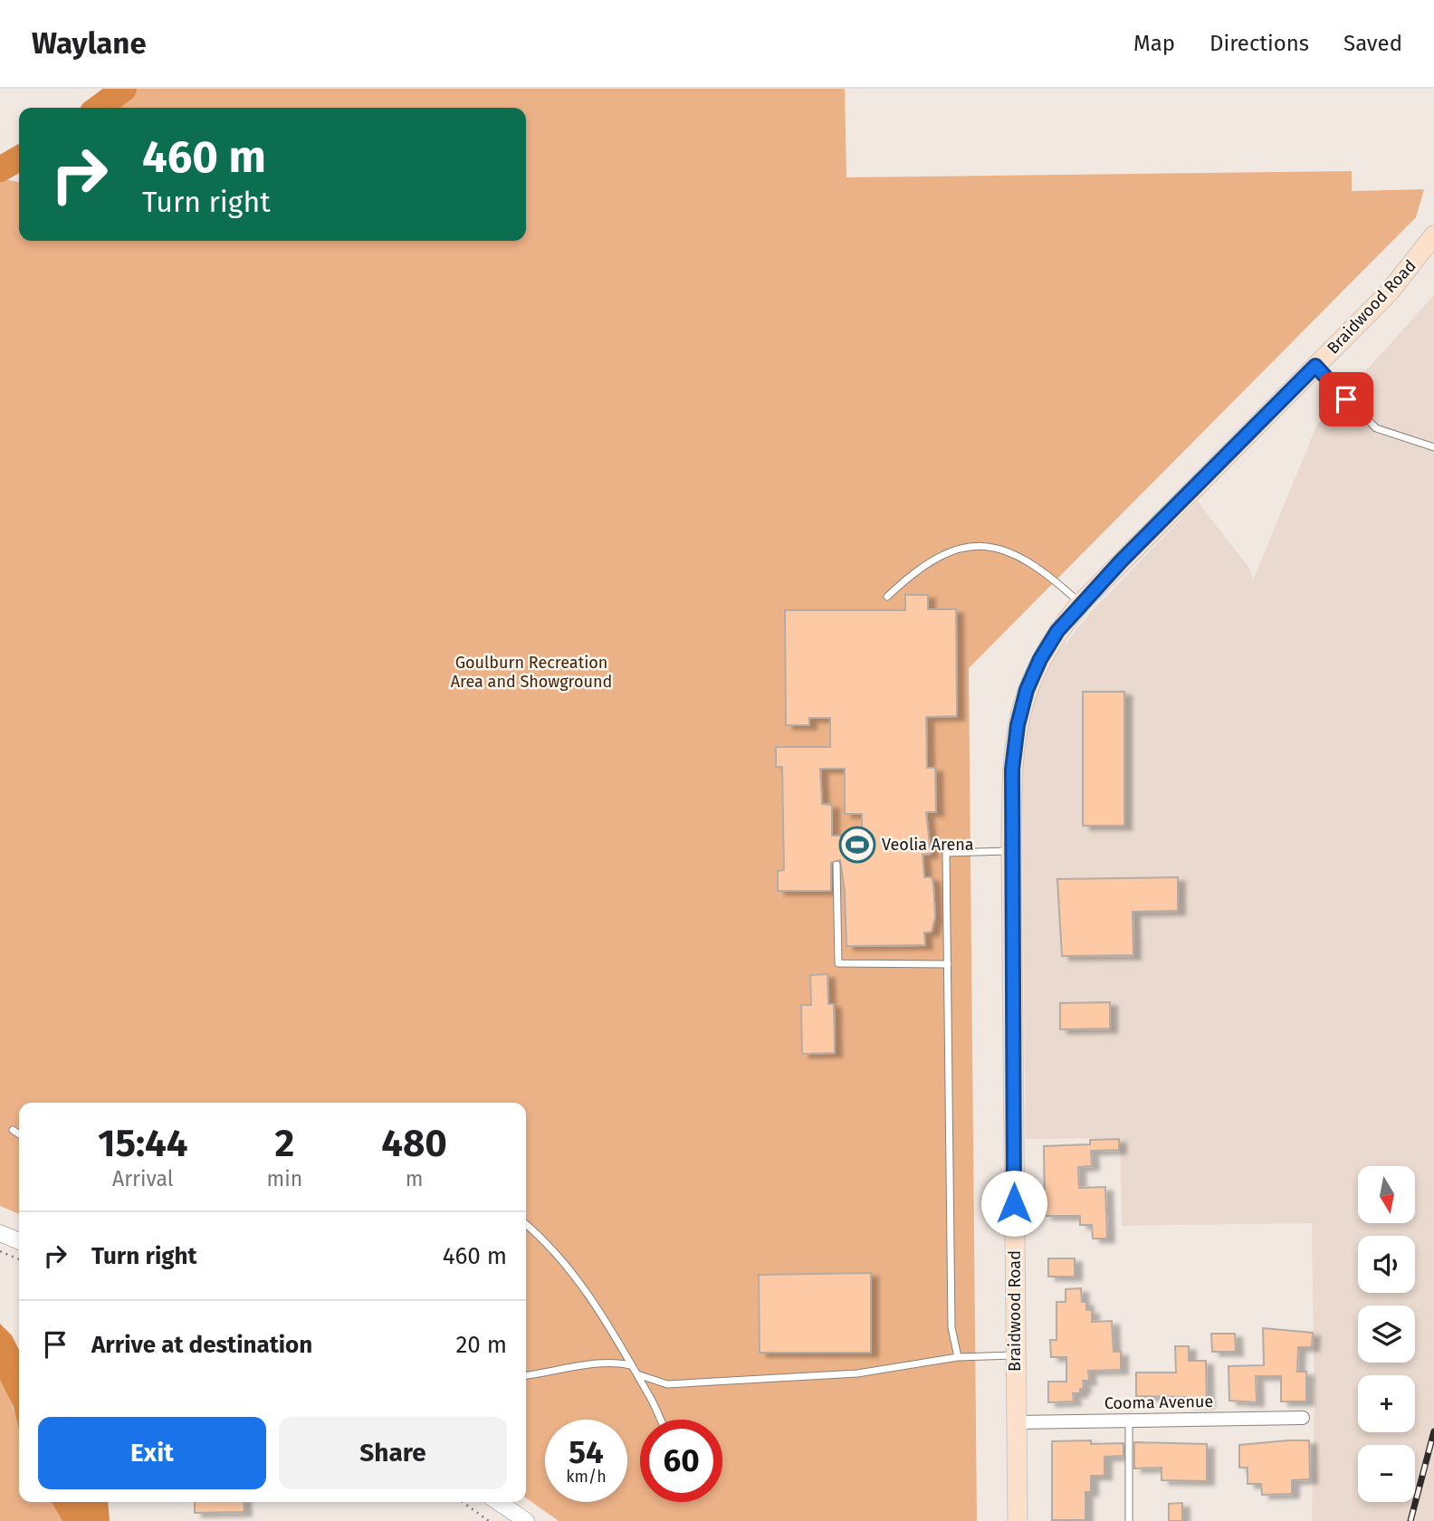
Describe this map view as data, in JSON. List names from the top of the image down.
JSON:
{
  "streets": {
    "main road": ["Braidwood Road"],
    "street": ["Cooma Avenue"]
  },
  "crossings": [
    ["Braidwood Road", "Cooma Avenue"]
  ],
  "parks": ["Goulburn Recreation Area and Showground"],
  "places": {
    "sports": ["Veolia Arena"]
  },
  "north": "bottom",
  "page": {
    "header": "Waylane",
    "nav": ["Map", "Directions", "Saved"],
    "turn": ["460 m", "Turn right"],
    "eta": [
      "15:44",
      "Arrival",
      "2",
      "min",
      "480",
      "m"
    ],
    "map_buttons": ["+", "−"],
    "list": [
      {
        "name": "Turn right",
        "value": "460 m"
      },
      {
        "name": "Arrive at destination",
        "value": "20 m"
      }
    ],
    "buttons": ["Exit", "Share"],
    "speed": "54 km/h",
    "limit": "60"
  }
}
